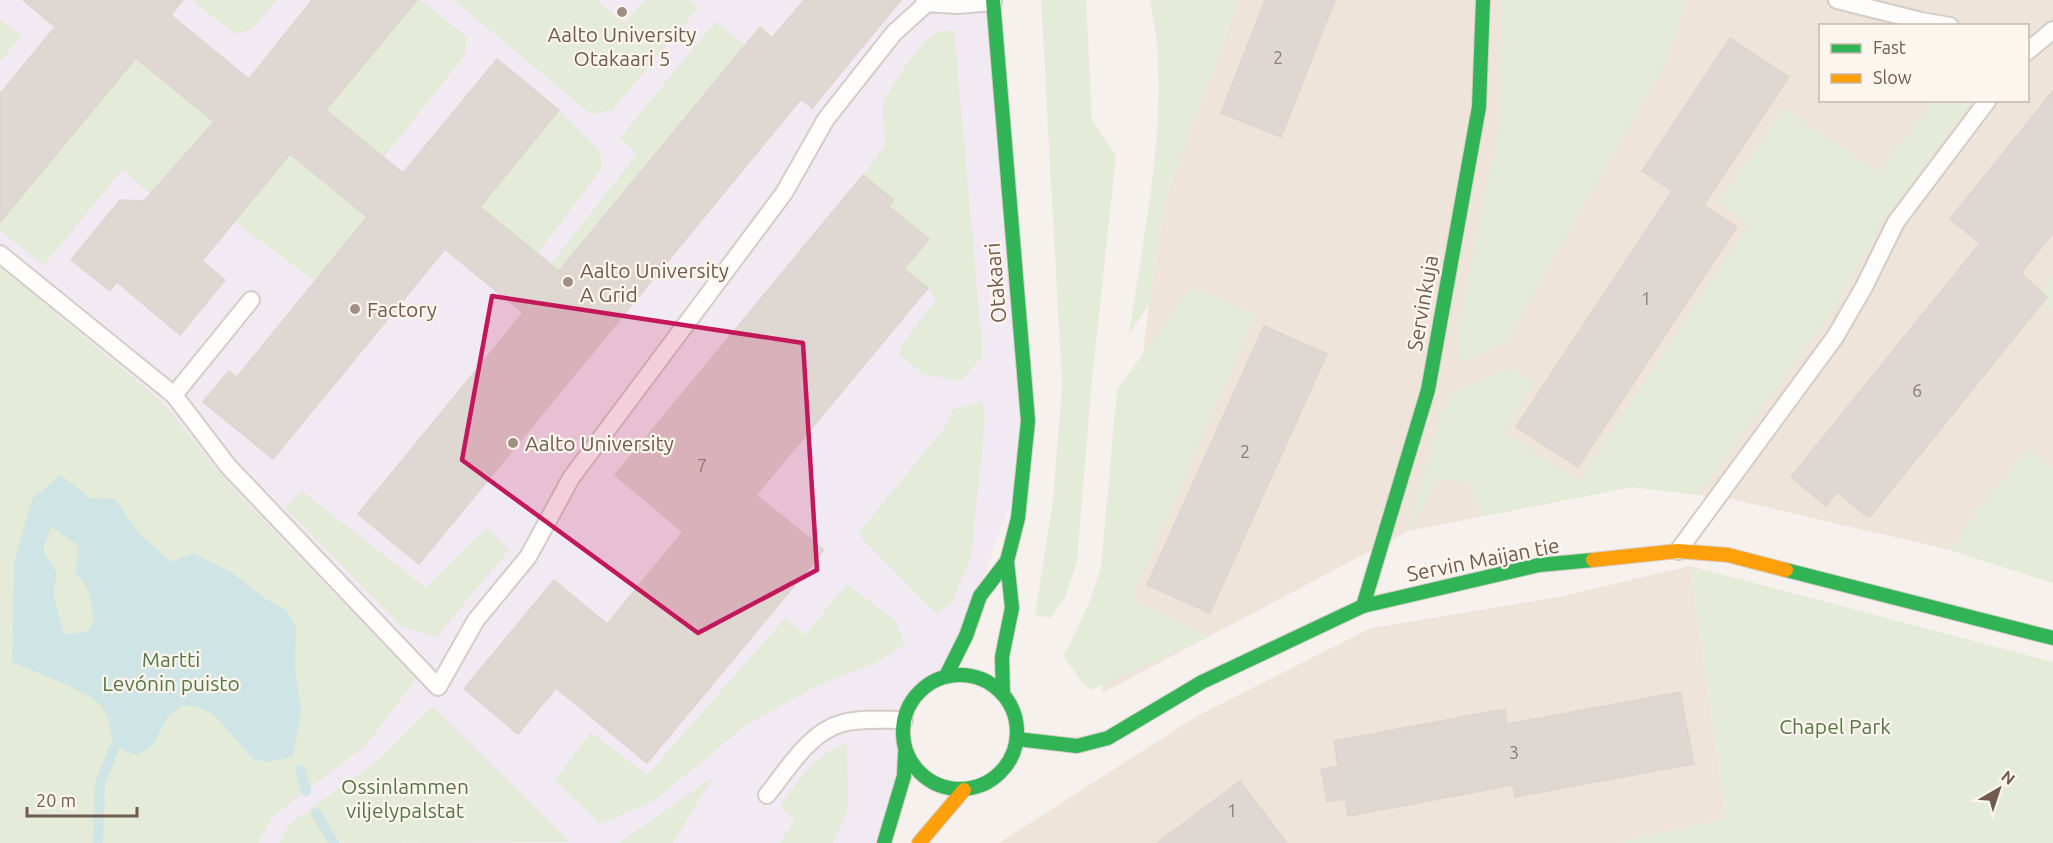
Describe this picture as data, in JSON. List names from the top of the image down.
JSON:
{
  "streets": {
    "street": ["Otakaari", "Servinkuja", "Servin Maijan tie"]
  },
  "crossings": [
    ["Otakaari", "Servin Maijan tie"],
    ["Servinkuja", "Servin Maijan tie"]
  ],
  "parks": ["Martti Levónin puisto", "Chapel Park", "Ossinlammen viljelypalstat"],
  "places": [
    "Aalto University Otakaari 5",
    "Aalto University A Grid",
    "Factory",
    "Aalto University"
  ],
  "house_numbers": [
    "2",
    "1",
    "6",
    "2",
    "7",
    "3",
    "1"
  ],
  "legend": ["Fast", "Slow"],
  "scale_bar": "20 m",
  "north": "top right"
}
